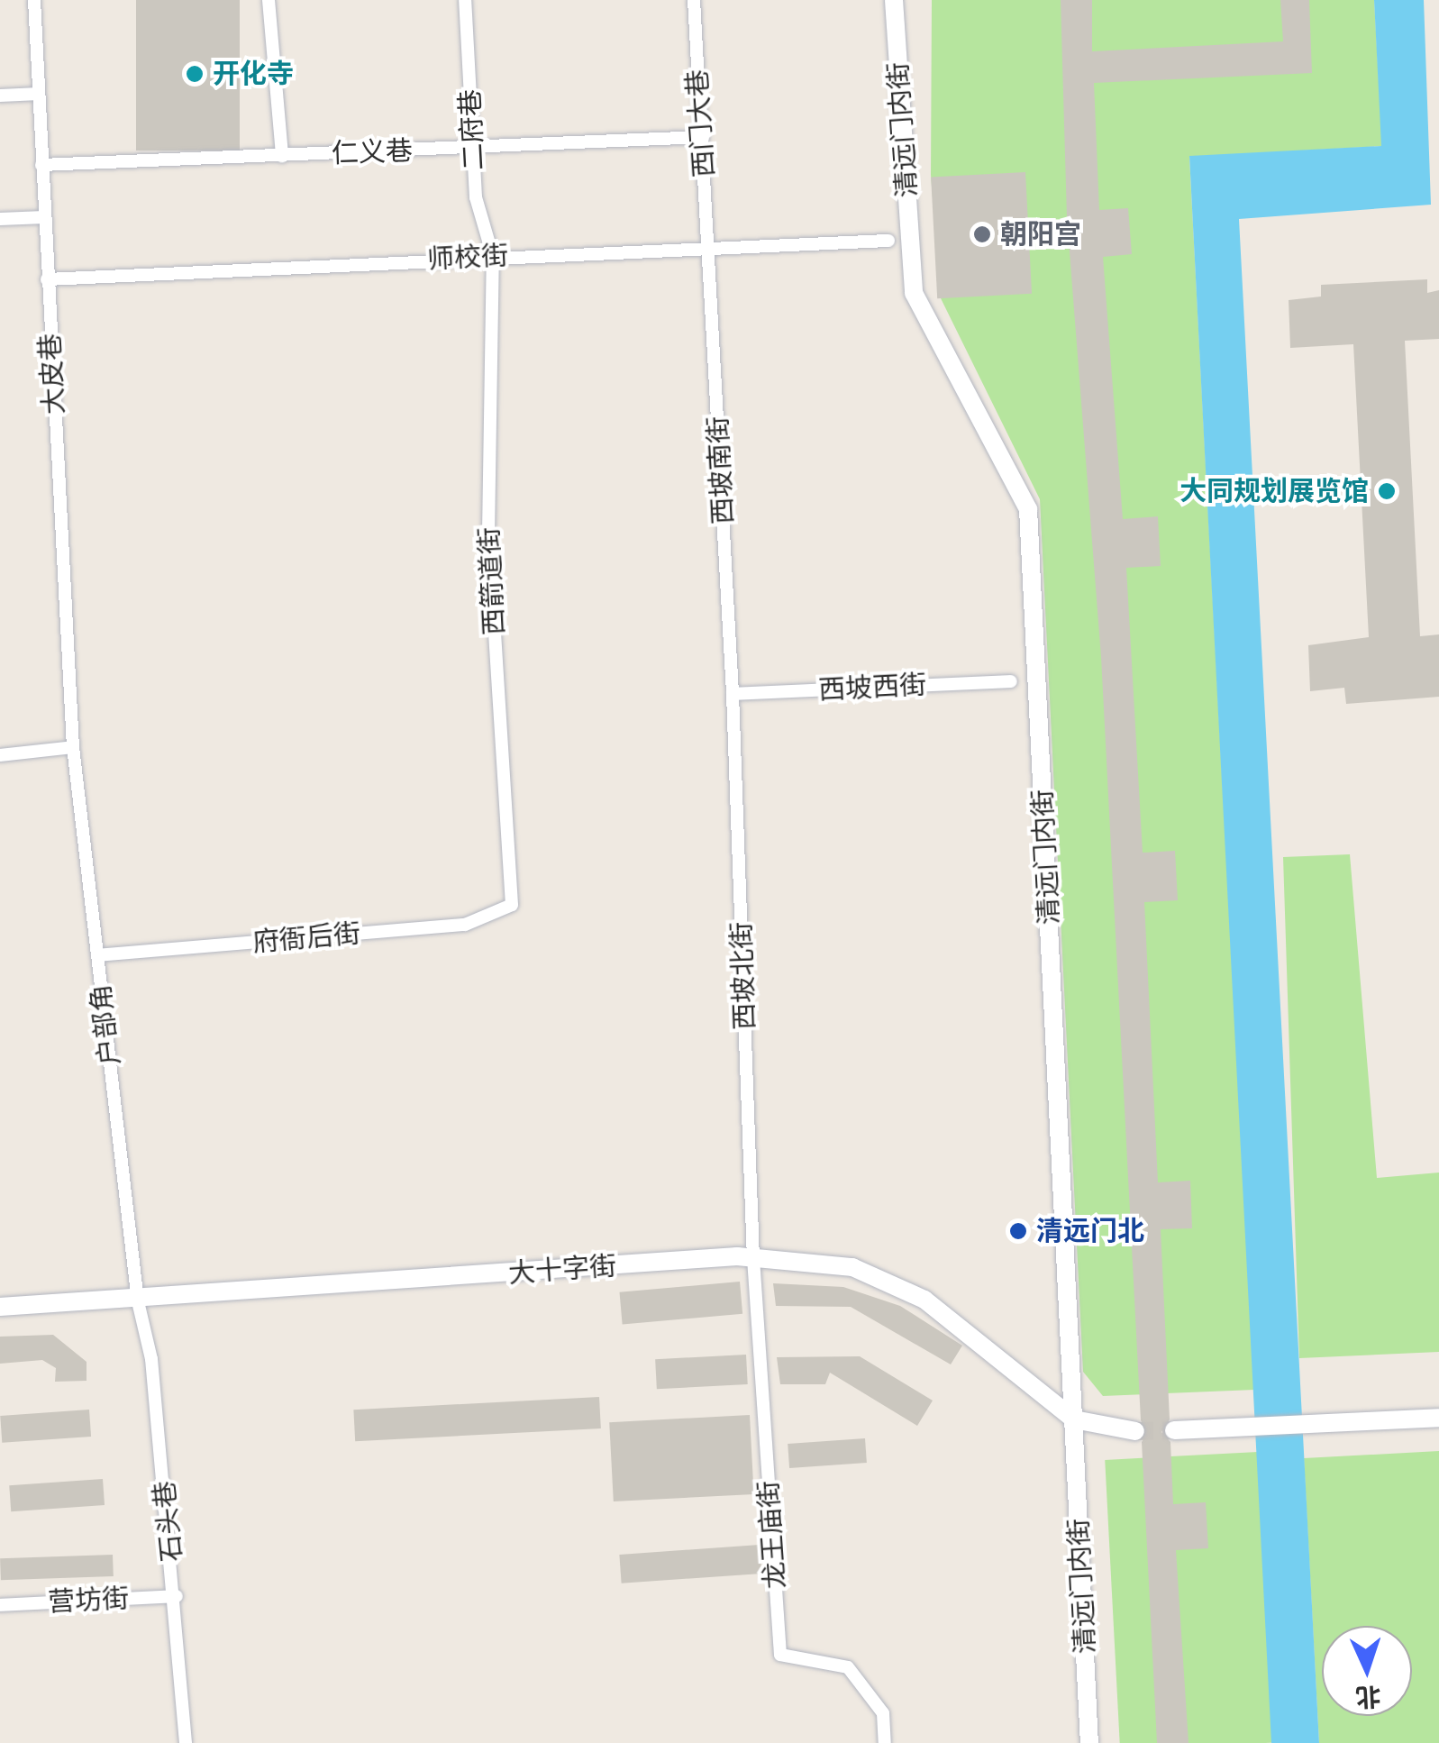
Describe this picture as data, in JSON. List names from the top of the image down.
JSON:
{
  "streets": {
    "main road": ["清远门内街", "大十字街"],
    "street": [
      "西门大巷",
      "二府巷",
      "仁义巷",
      "师校街",
      "大皮巷",
      "西坡南街",
      "西箭道街",
      "西坡西街",
      "府衙后街",
      "西坡北街",
      "户部角",
      "石头巷",
      "龙王庙街",
      "营坊街"
    ]
  },
  "crossings": [
    ["西门大巷", "仁义巷"],
    ["西门大巷", "师校街"],
    ["西门大巷", "西坡南街"],
    ["二府巷", "仁义巷"],
    ["二府巷", "师校街"],
    ["二府巷", "西箭道街"],
    ["清远门内街", "大十字街"],
    ["仁义巷", "大皮巷"],
    ["师校街", "大皮巷"],
    ["师校街", "西坡南街"],
    ["师校街", "西箭道街"],
    ["大皮巷", "户部角"],
    ["西坡南街", "西坡西街"],
    ["西坡南街", "西坡北街"],
    ["西箭道街", "府衙后街"],
    ["西坡西街", "西坡北街"],
    ["府衙后街", "户部角"],
    ["西坡北街", "大十字街"],
    ["西坡北街", "龙王庙街"],
    ["户部角", "大十字街"],
    ["户部角", "石头巷"],
    ["大十字街", "石头巷"],
    ["大十字街", "龙王庙街"],
    ["石头巷", "营坊街"]
  ],
  "places": [
    "开化寺",
    "朝阳宫",
    "大同规划展览馆",
    "清远门北"
  ],
  "north": "bottom"
}
